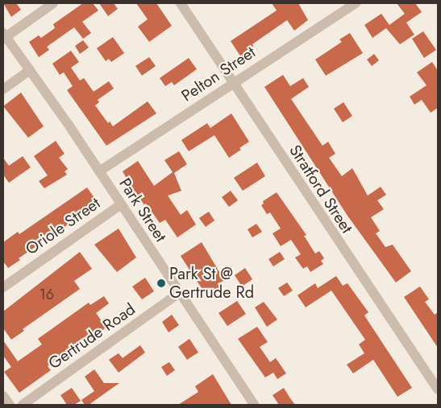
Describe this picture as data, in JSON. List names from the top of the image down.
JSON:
{
  "streets": {
    "street": [
      "Pelton Street",
      "Stratford Street",
      "Park Street",
      "Oriole Street",
      "Gertrude Road"
    ]
  },
  "crossings": [
    ["Pelton Street", "Stratford Street"],
    ["Pelton Street", "Park Street"],
    ["Park Street", "Oriole Street"],
    ["Park Street", "Gertrude Road"]
  ],
  "places": ["Park St @ Gertrude Rd"],
  "house_numbers": ["16"]
}
